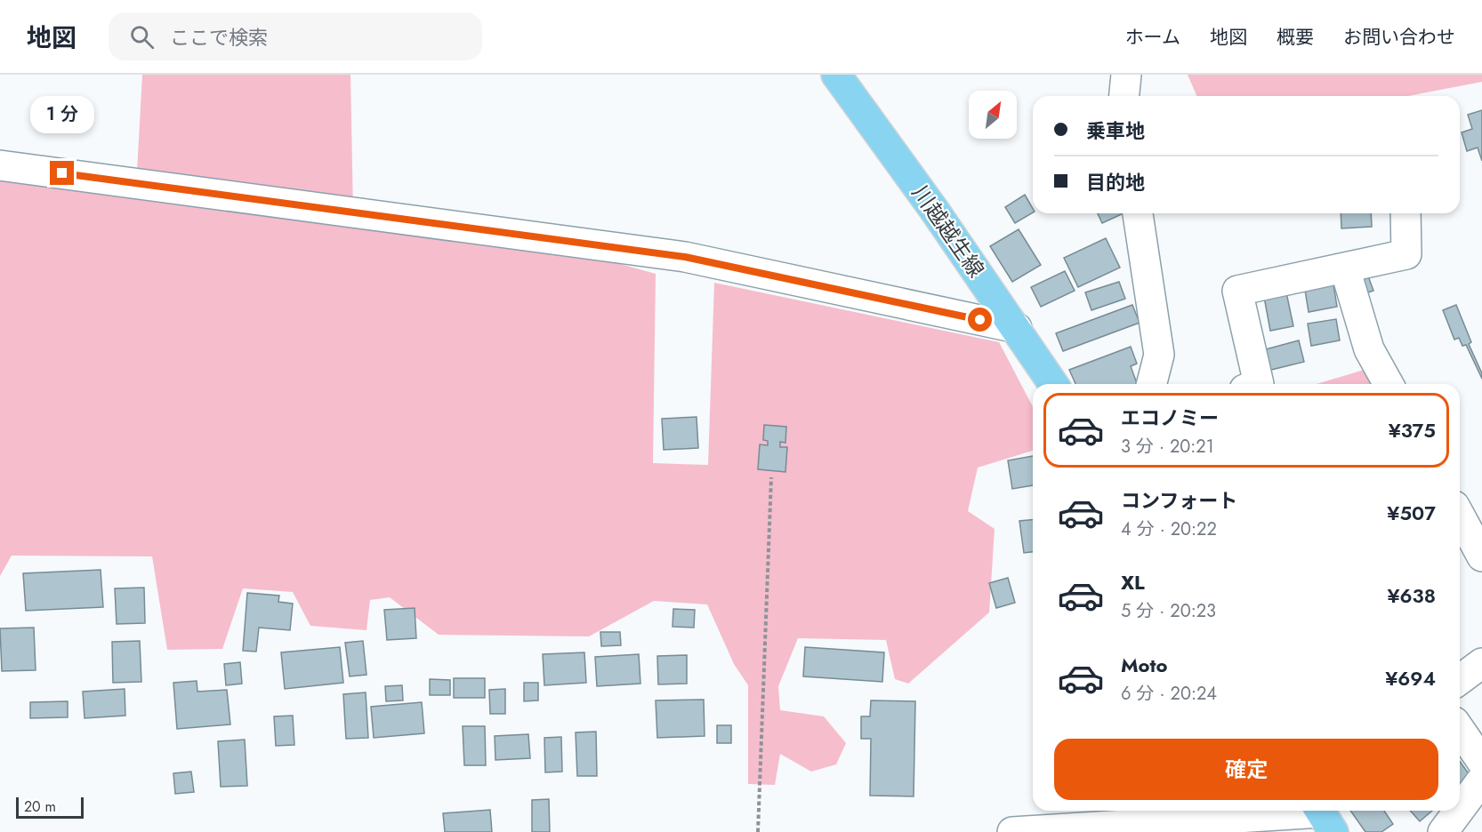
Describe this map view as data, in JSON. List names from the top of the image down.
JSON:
{
  "streets": {
    "main road": ["川越越生線"]
  },
  "scale_bar": "20 m",
  "north": "top right",
  "page": {
    "header": "地図",
    "search": "ここで検索",
    "nav": [
      "ホーム",
      "地図",
      "概要",
      "お問い合わせ"
    ],
    "bubble": "1 分",
    "banner": ["乗車地", "目的地"],
    "list": [
      {
        "name": "エコノミー",
        "note": "3 分 · 20:21",
        "value": "¥375"
      },
      {
        "name": "コンフォート",
        "note": "4 分 · 20:22",
        "value": "¥507"
      },
      {
        "name": "XL",
        "note": "5 分 · 20:23",
        "value": "¥638"
      },
      {
        "name": "Moto",
        "note": "6 分 · 20:24",
        "value": "¥694"
      }
    ],
    "buttons": "確定",
    "scale": "20 m"
  }
}
